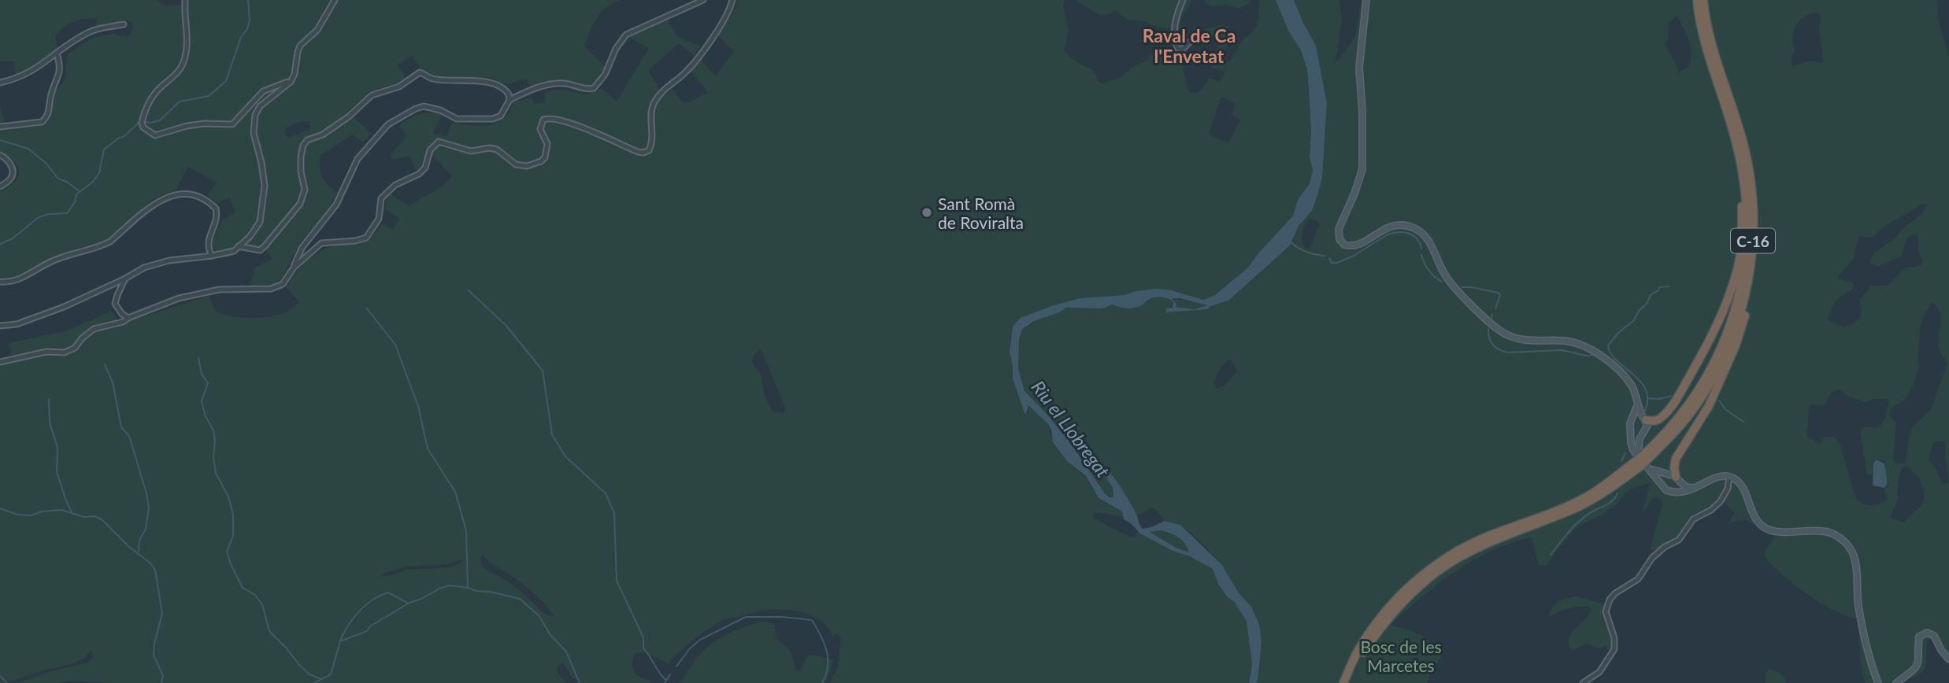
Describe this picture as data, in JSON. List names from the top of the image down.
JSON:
{
  "streets": {
    "highway": ["C-16"]
  },
  "districts": ["Raval de Ca l'Envetat"],
  "water": ["Riu el Llobregat"],
  "parks": ["Bosc de les Marcetes"],
  "places": ["Sant Romà de Roviralta"]
}
